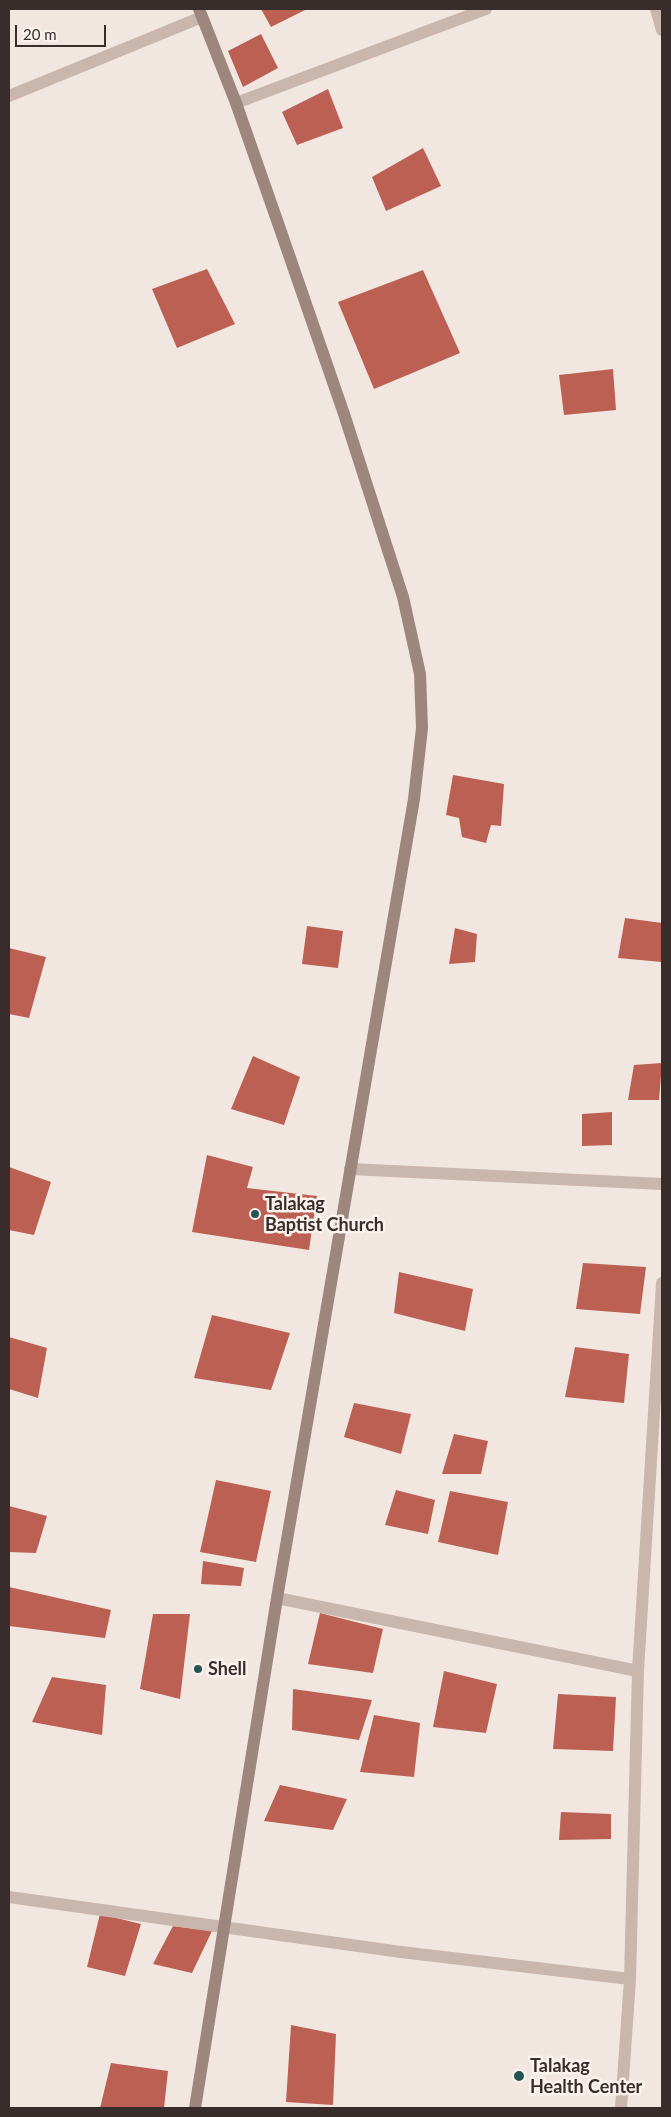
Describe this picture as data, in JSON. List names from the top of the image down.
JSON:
{
  "places": ["Talakag Baptist Church", "Shell", "Talakag Health Center"],
  "scale_bar": "20 m"
}
